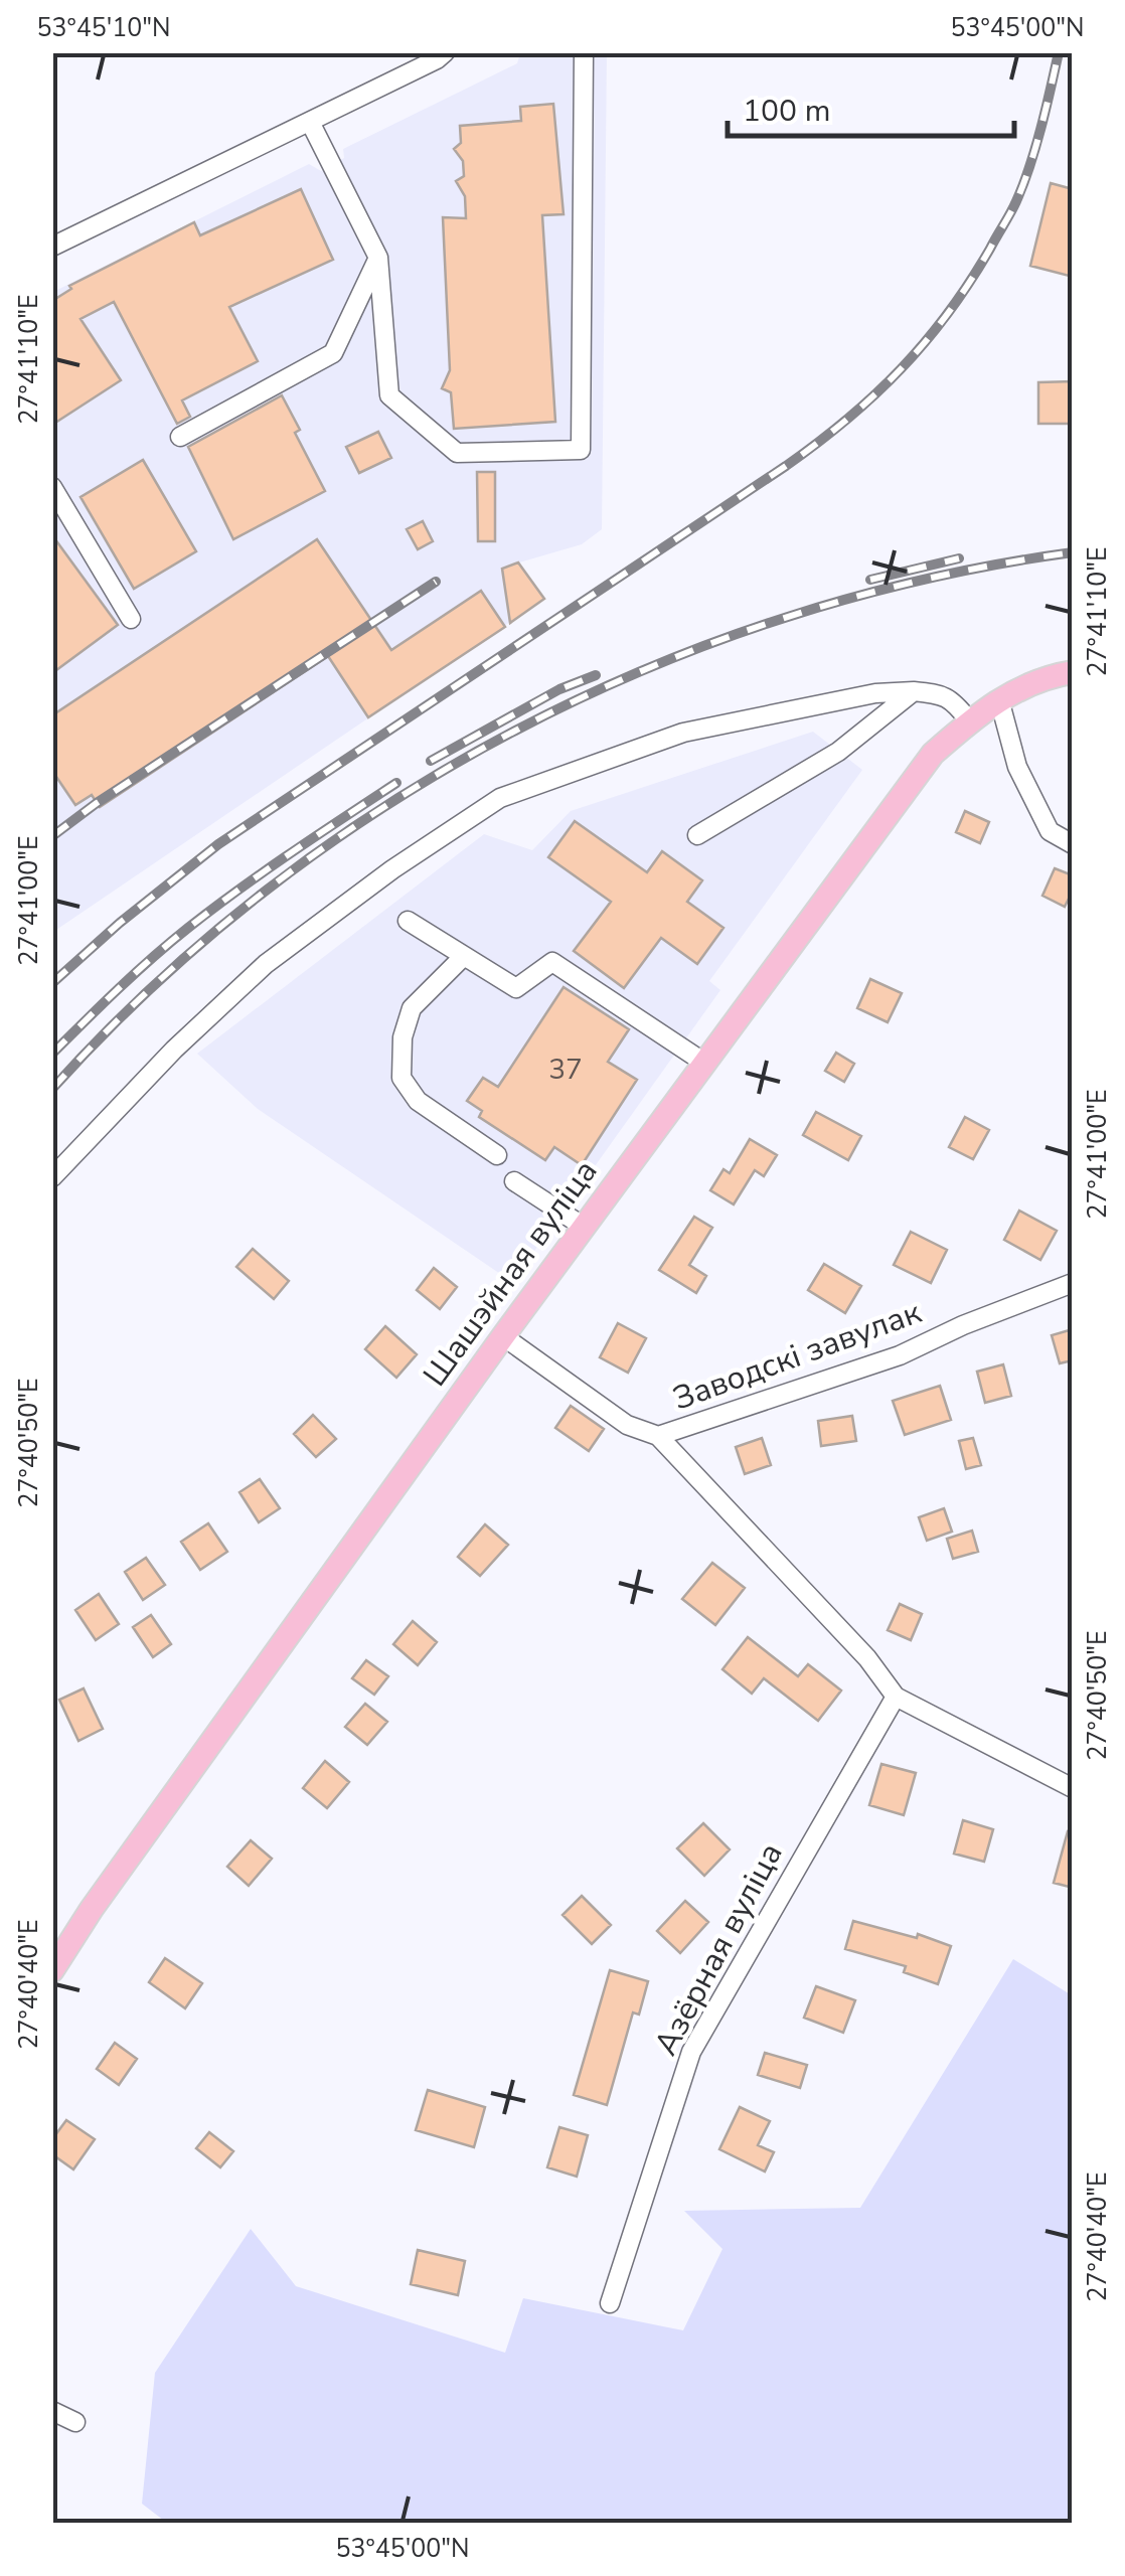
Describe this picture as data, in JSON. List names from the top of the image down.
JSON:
{
  "streets": {
    "main road": ["Шашэйная вуліца"],
    "street": ["Заводскі завулак", "Азёрная вуліца"]
  },
  "crossings": [
    ["Шашэйная вуліца", "Заводскі завулак"]
  ],
  "house_numbers": ["37"],
  "scale_bar": "100 m",
  "coordinates": [
    "53°45'10\"N",
    "53°45'00\"N",
    "27°41'10\"E",
    "27°41'00\"E",
    "27°40'50\"E",
    "27°40'40\"E"
  ]
}
